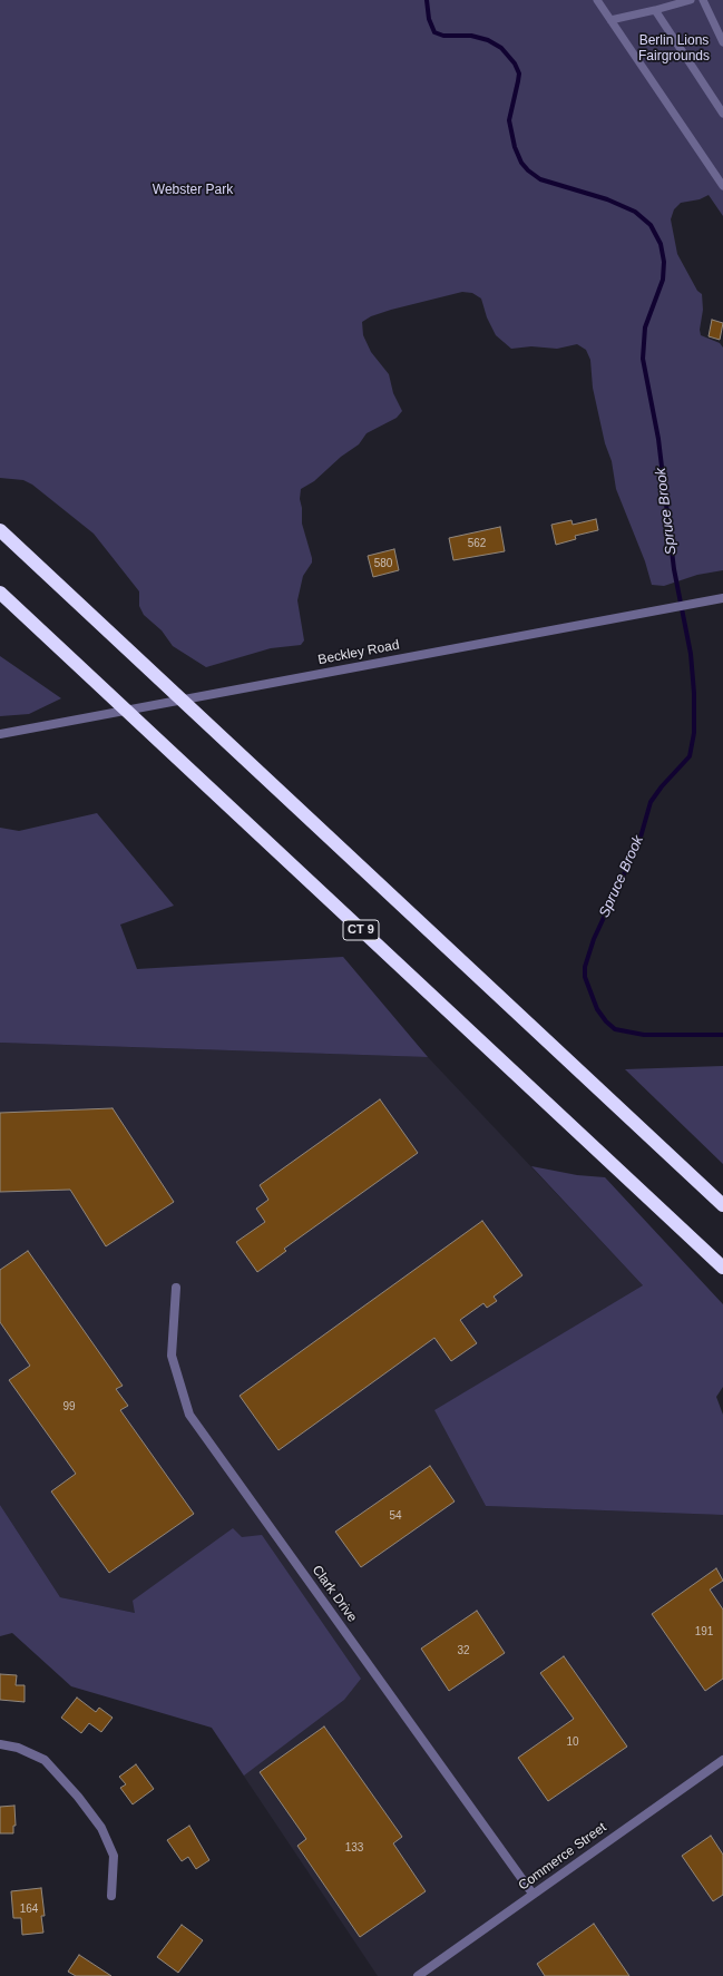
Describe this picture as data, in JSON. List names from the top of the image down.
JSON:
{
  "streets": {
    "highway": ["CT 9"],
    "street": ["Beckley Road", "Clark Drive", "Commerce Street"]
  },
  "crossings": [
    ["Clark Drive", "Commerce Street"]
  ],
  "water": ["Spruce Brook"],
  "parks": ["Berlin Lions Fairgrounds", "Webster Park"],
  "house_numbers": [
    "562",
    "580",
    "99",
    "54",
    "191",
    "32",
    "10",
    "133",
    "164"
  ]
}
